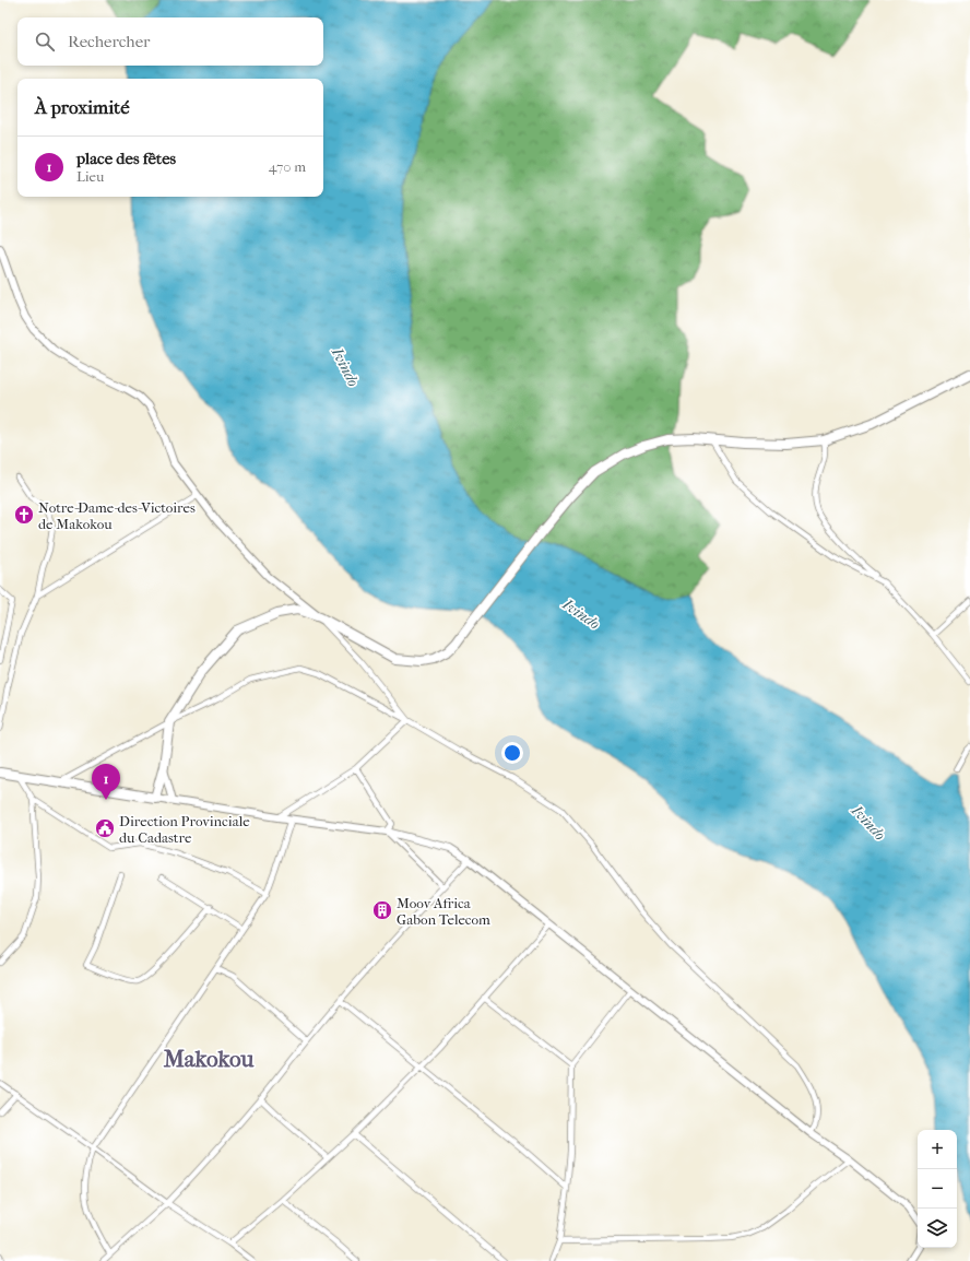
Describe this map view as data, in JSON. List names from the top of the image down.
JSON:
{
  "districts": ["Makokou"],
  "water": ["Ivindo"],
  "places": {
    "church": ["Notre-Dame-des-Victoires de Makokou"],
    "public building": ["Direction Provinciale du Cadastre"],
    "building": ["Moov Africa Gabon Telecom"]
  },
  "page": {
    "search": "Rechercher",
    "heading": "À proximité",
    "list": [
      {
        "mark": "1",
        "name": "place des fêtes",
        "note": "Lieu",
        "value": "470 m"
      }
    ],
    "pins": "1",
    "map_buttons": ["+", "−"]
  }
}
